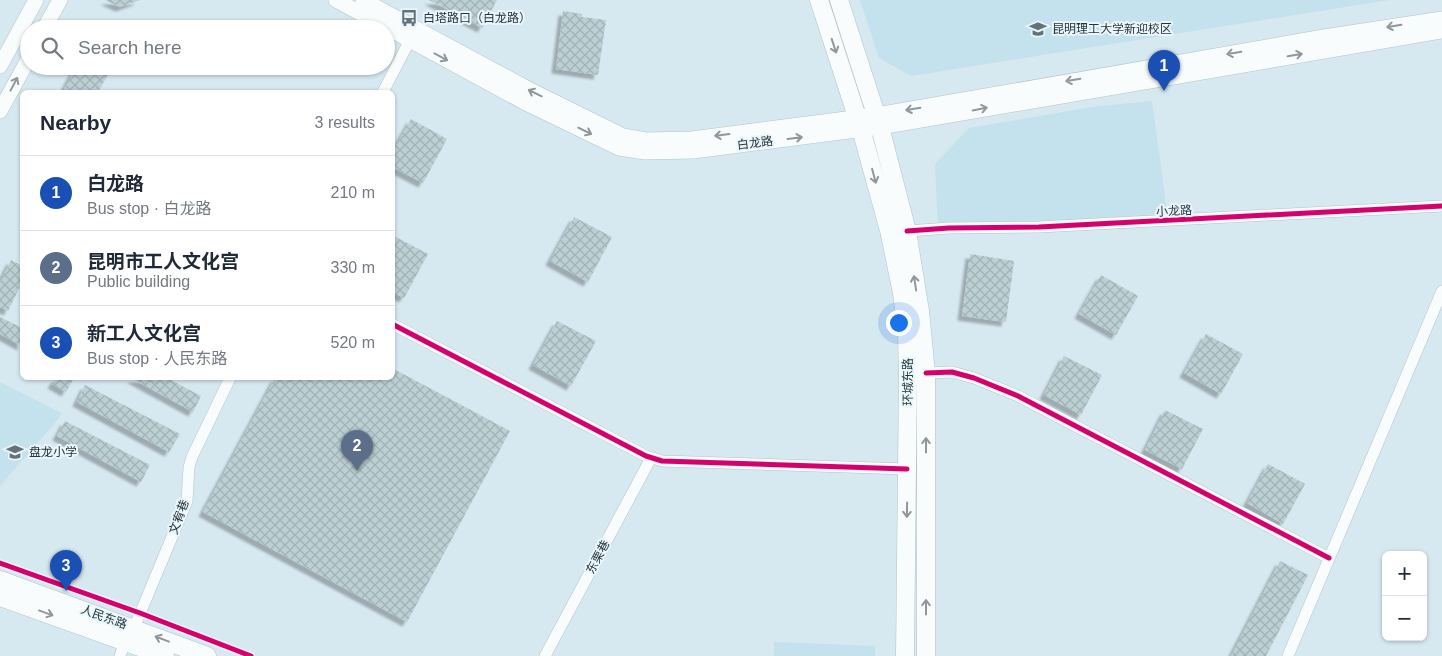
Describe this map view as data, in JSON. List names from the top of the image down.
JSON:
{
  "streets": {
    "main road": ["白龙路", "环城东路", "人民东路"],
    "street": ["小龙路", "文宥巷", "东栗巷"]
  },
  "crossings": [
    ["白龙路", "环城东路"],
    ["小龙路", "环城东路"],
    ["文宥巷", "人民东路"]
  ],
  "places": {
    "bus stop": ["白塔路口（白龙路）"],
    "school or university": ["昆明理工大学新迎校区", "盘龙小学"]
  },
  "page": {
    "search": "Search here",
    "pins": ["1", "2", "3"],
    "heading": ["Nearby", "3 results"],
    "list": [
      {
        "mark": "1",
        "name": "白龙路",
        "note": "Bus stop · 白龙路",
        "value": "210 m"
      },
      {
        "mark": "2",
        "name": "昆明市工人文化宫",
        "note": "Public building",
        "value": "330 m"
      },
      {
        "mark": "3",
        "name": "新工人文化宫",
        "note": "Bus stop · 人民东路",
        "value": "520 m"
      }
    ],
    "map_buttons": ["+", "−"]
  }
}
